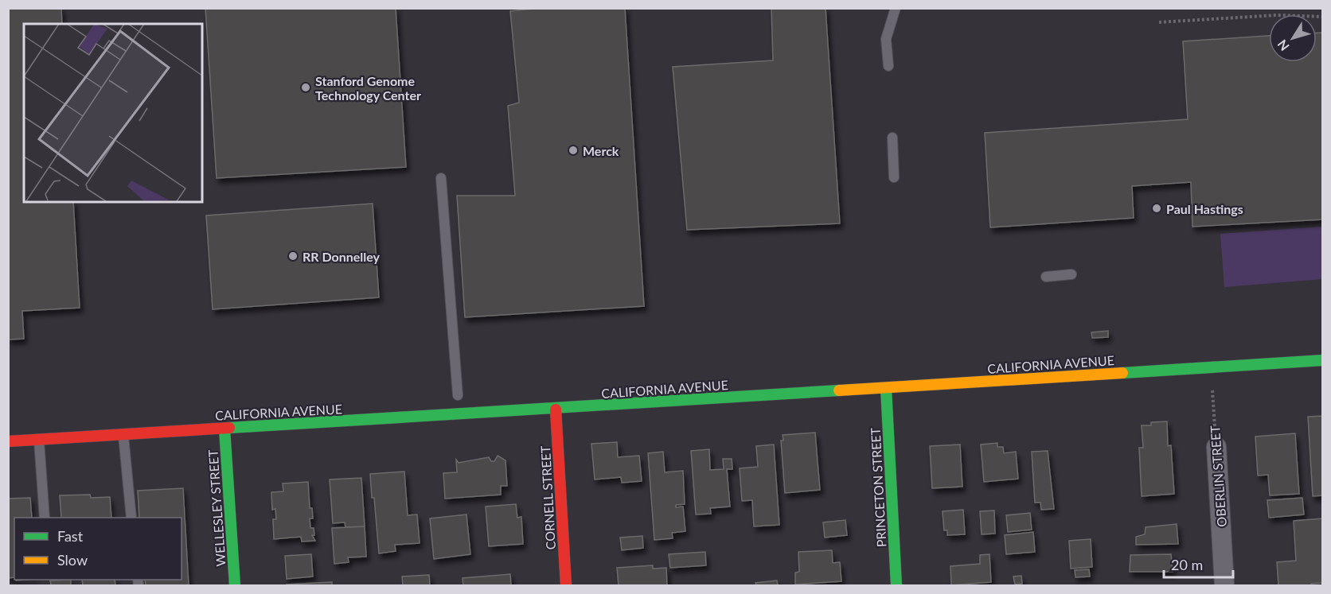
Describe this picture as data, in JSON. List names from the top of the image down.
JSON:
{
  "streets": {
    "street": [
      "CALIFORNIA AVENUE",
      "OBERLIN STREET",
      "PRINCETON STREET",
      "CORNELL STREET",
      "WELLESLEY STREET"
    ]
  },
  "crossings": [
    ["CALIFORNIA AVENUE", "OBERLIN STREET"],
    ["CALIFORNIA AVENUE", "PRINCETON STREET"],
    ["CALIFORNIA AVENUE", "CORNELL STREET"],
    ["CALIFORNIA AVENUE", "WELLESLEY STREET"]
  ],
  "places": [
    "Stanford Genome Technology Center",
    "Merck",
    "Paul Hastings",
    "RR Donnelley"
  ],
  "legend": ["Fast", "Slow"],
  "scale_bar": "20 m",
  "north": "bottom left"
}
